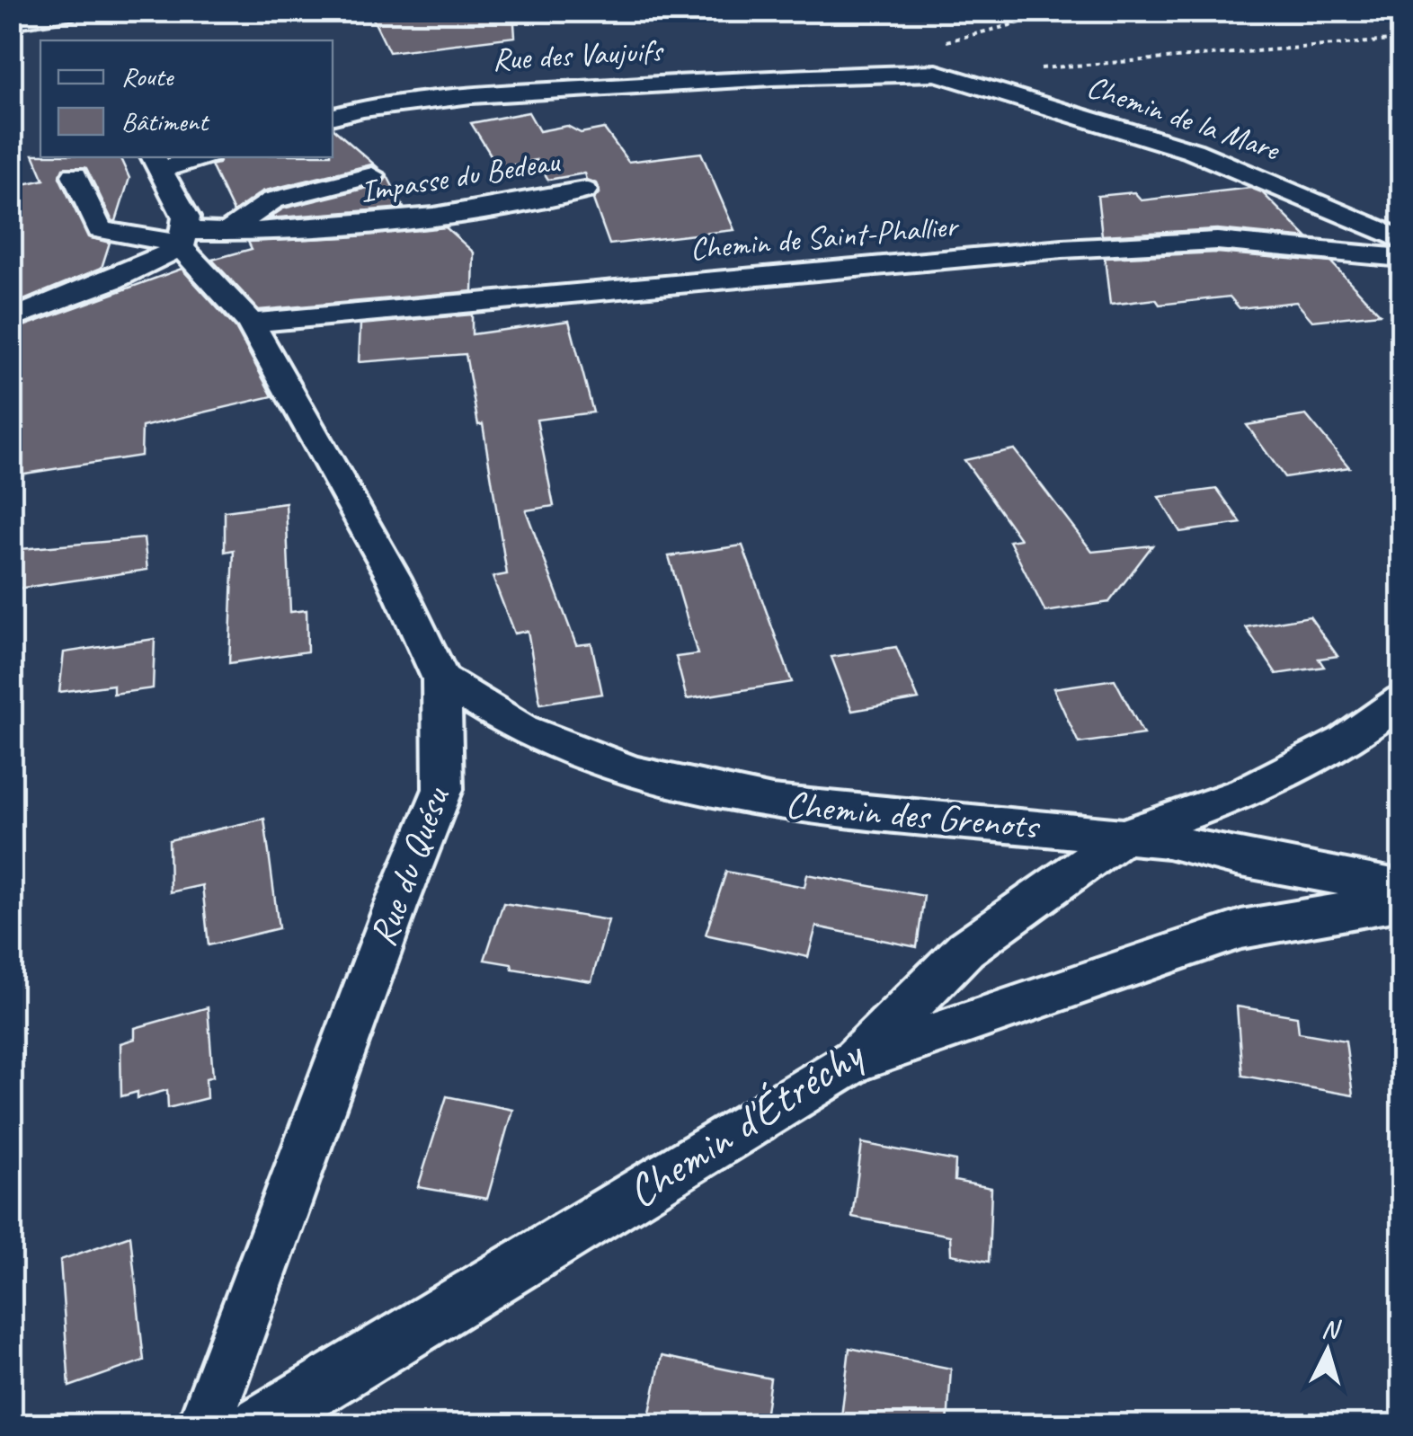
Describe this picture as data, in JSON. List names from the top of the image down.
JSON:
{
  "streets": {
    "street": [
      "Rue des Vaujuifs",
      "Chemin de la Mare",
      "Impasse du Bedeau",
      "Chemin de Saint-Phallier",
      "Chemin des Grenots",
      "Rue du Quésu",
      "Chemin d'Étréchy"
    ]
  },
  "crossings": [
    ["Rue des Vaujuifs", "Chemin de la Mare"],
    ["Impasse du Bedeau", "Rue du Quésu"],
    ["Chemin de Saint-Phallier", "Rue du Quésu"],
    ["Chemin des Grenots", "Rue du Quésu"],
    ["Chemin des Grenots", "Chemin d'Étréchy"]
  ],
  "legend": ["Route", "Bâtiment"],
  "north": "top"
}
